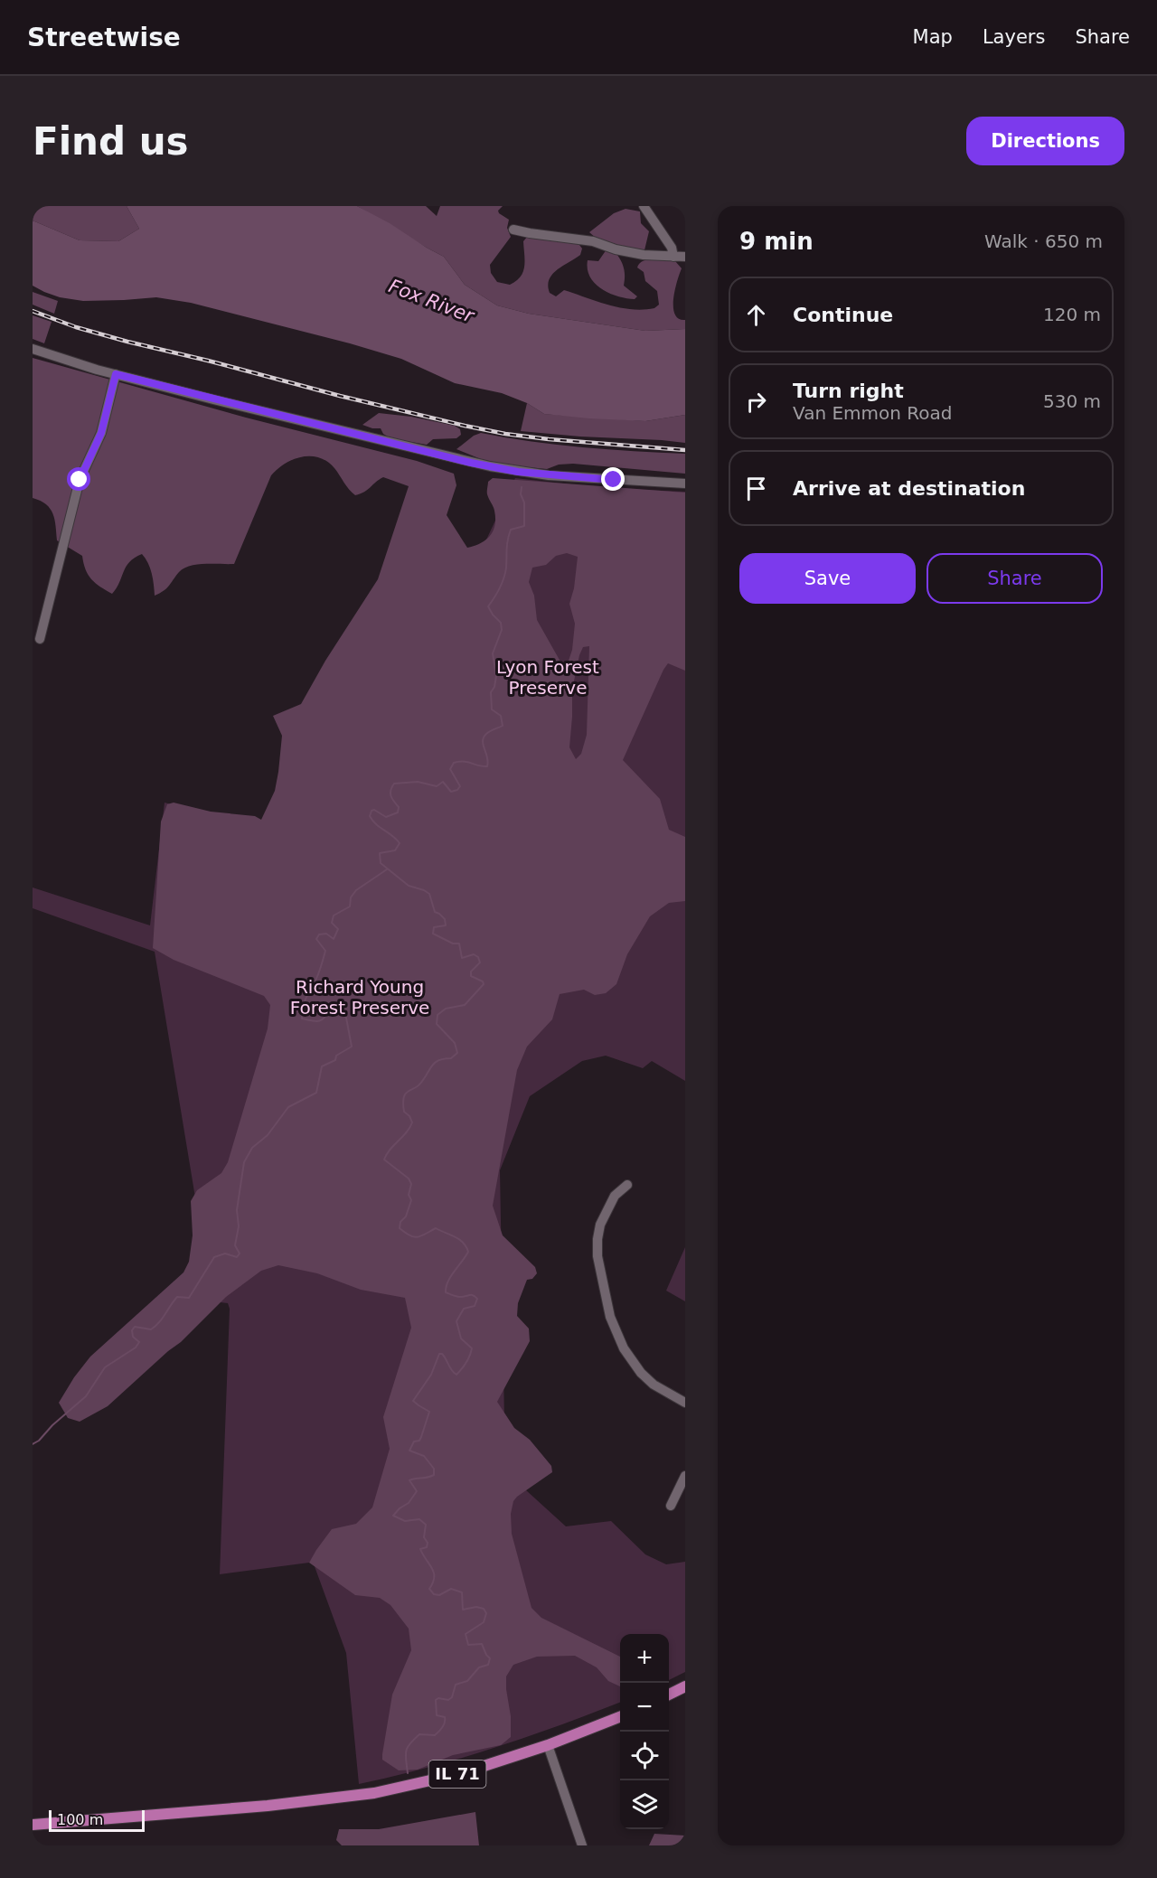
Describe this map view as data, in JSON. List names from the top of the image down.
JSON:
{
  "streets": {
    "main road": ["IL 71"]
  },
  "water": ["Fox River"],
  "parks": ["Lyon Forest Preserve", "Richard Young Forest Preserve"],
  "scale_bar": "100 m",
  "page": {
    "header": "Streetwise",
    "nav": ["Map", "Layers", "Share"],
    "buttons": [
      "Directions",
      ["Save", "Share"]
    ],
    "title": "Find us",
    "heading": ["9 min", "Walk · 650 m"],
    "list": [
      ["Continue", "120 m"],
      ["Turn right", "Van Emmon Road", "530 m"],
      "Arrive at destination"
    ],
    "map_buttons": ["+", "−"],
    "scale": "100 m"
  }
}
